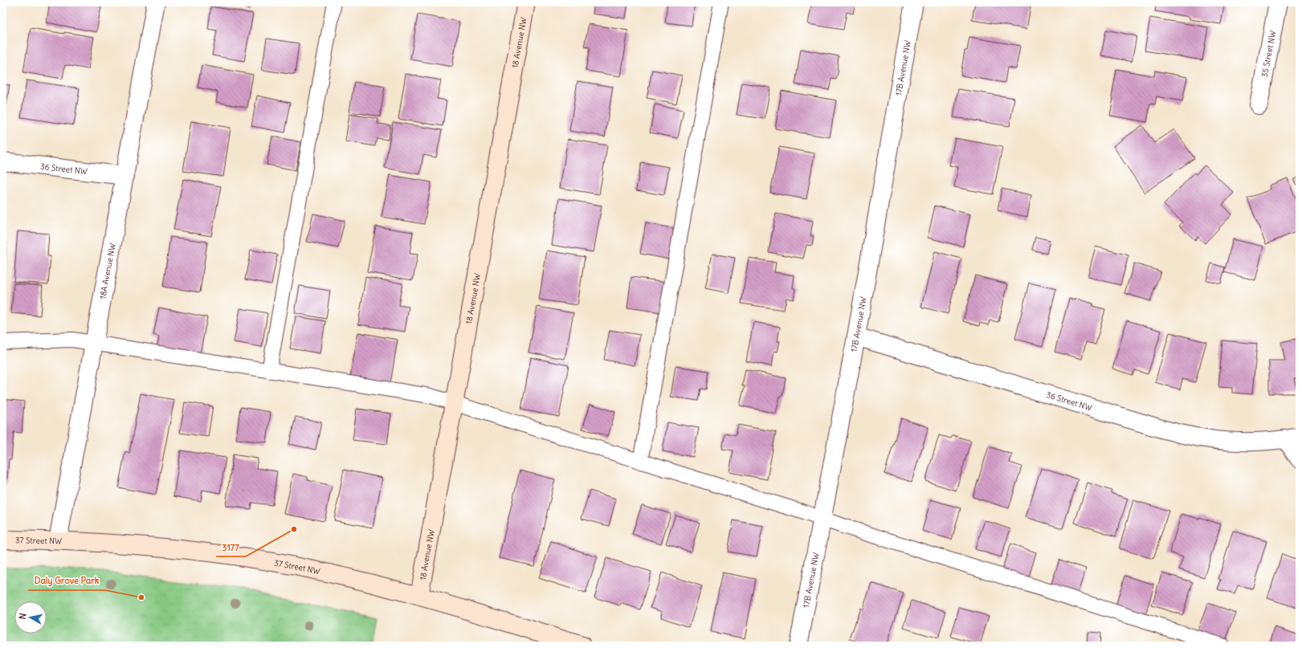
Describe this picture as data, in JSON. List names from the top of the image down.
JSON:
{
  "streets": {
    "street": [
      "18 Avenue NW",
      "35 Street NW",
      "17B Avenue NW",
      "36 Street NW",
      "18A Avenue NW",
      "37 Street NW"
    ]
  },
  "crossings": [
    ["18 Avenue NW", "37 Street NW"],
    ["17B Avenue NW", "36 Street NW"],
    ["36 Street NW", "18A Avenue NW"],
    ["18A Avenue NW", "37 Street NW"]
  ],
  "places": ["3177", "Daly Grove Park"],
  "north": "left"
}
